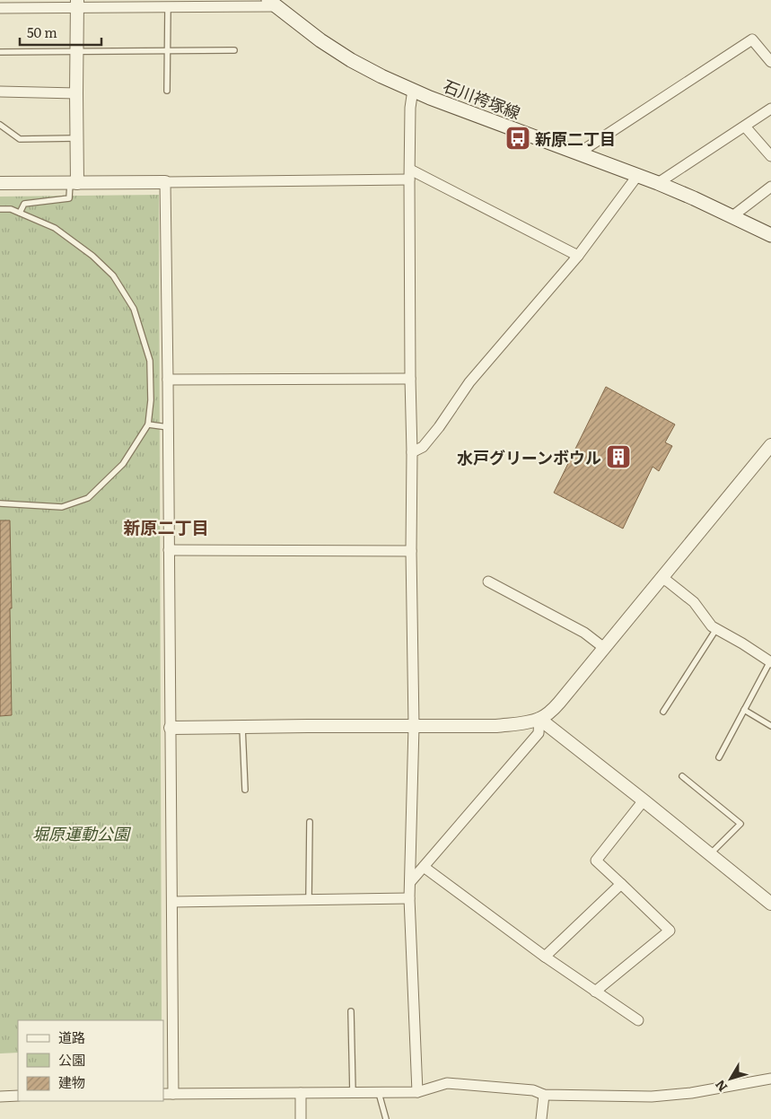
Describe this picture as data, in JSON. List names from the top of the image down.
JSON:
{
  "streets": {
    "main road": ["石川袴塚線"]
  },
  "districts": ["新原二丁目"],
  "parks": ["堀原運動公園"],
  "places": {
    "bus stop": ["新原二丁目"],
    "building": ["水戸グリーンボウル"]
  },
  "legend": ["道路", "公園", "建物"],
  "scale_bar": "50 m",
  "north": "bottom left"
}
